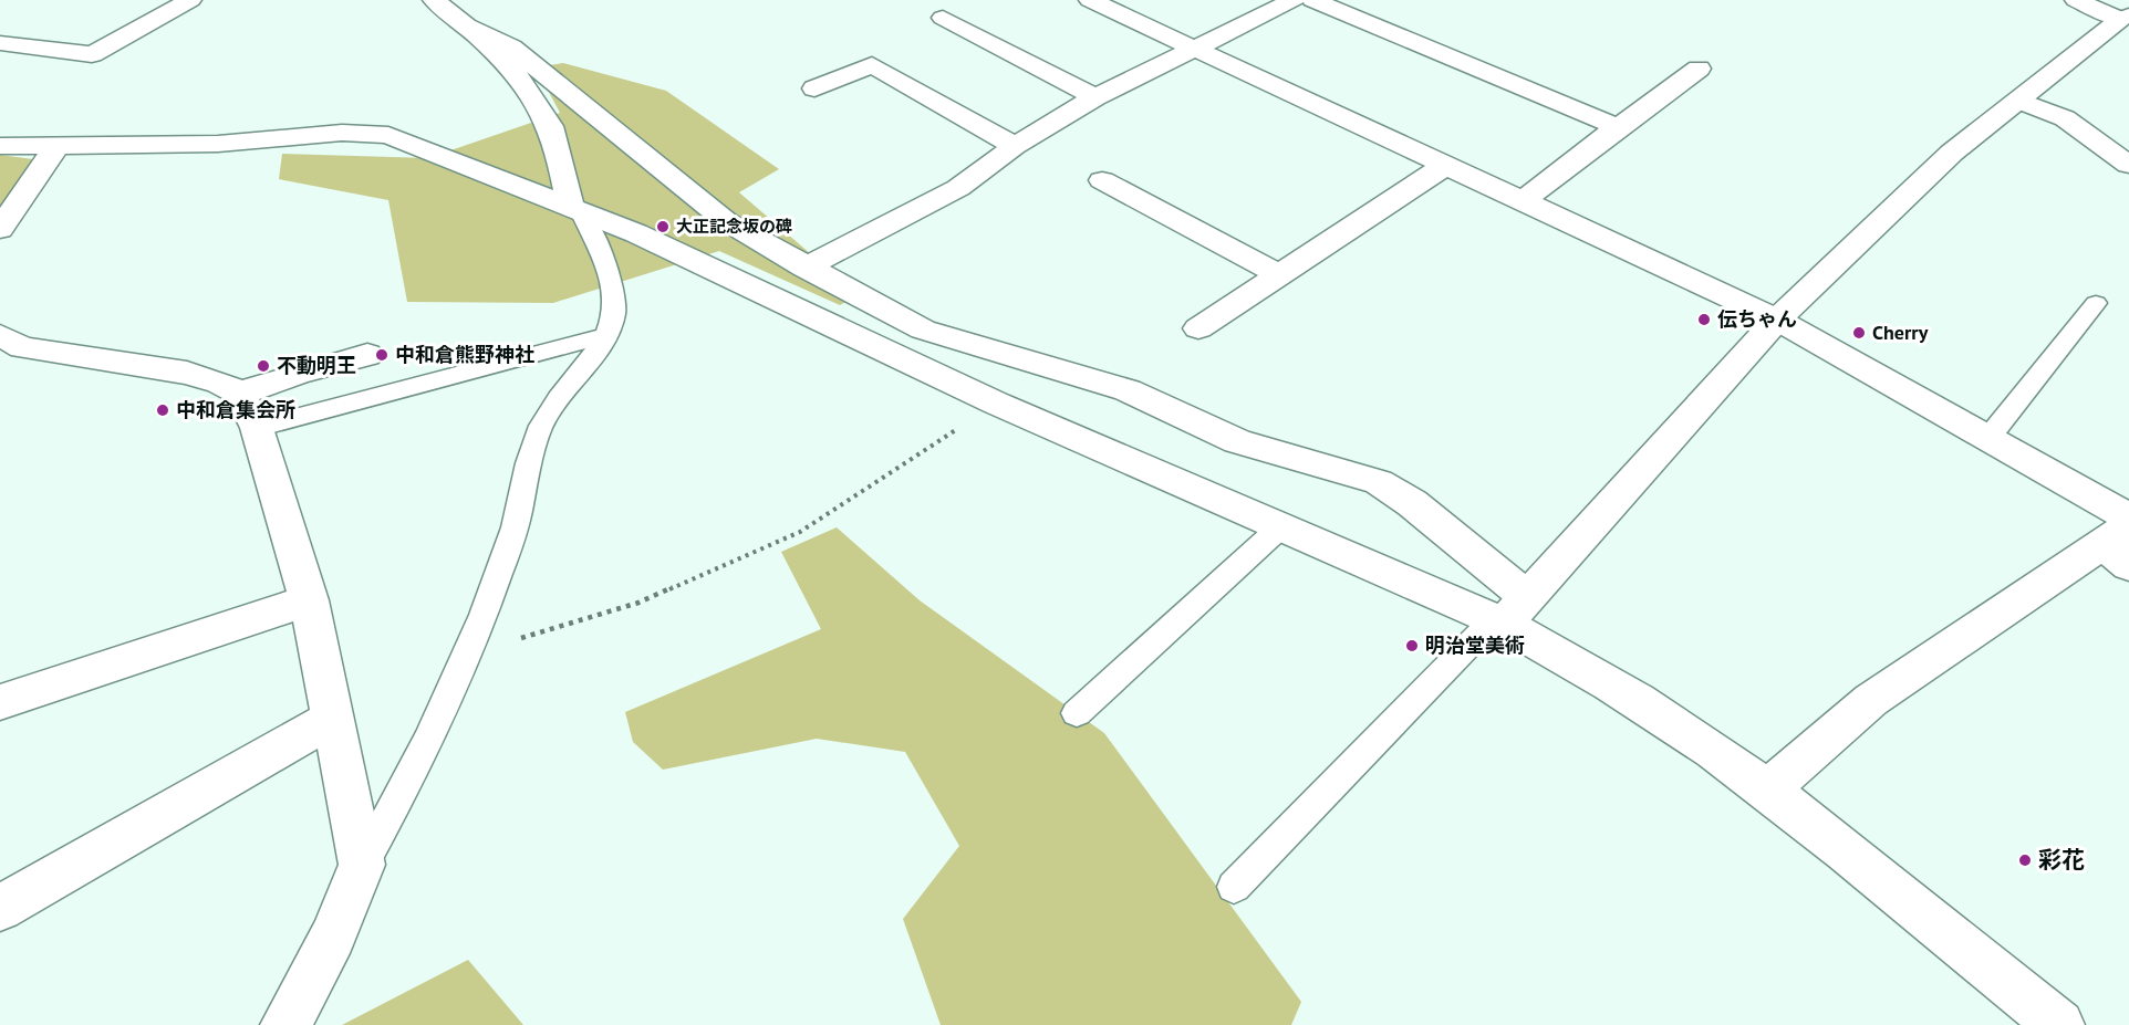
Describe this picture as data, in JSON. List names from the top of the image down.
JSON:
{
  "places": [
    "大正記念坂の碑",
    "伝ちゃん",
    "Cherry",
    "中和倉熊野神社",
    "不動明王",
    "中和倉集会所",
    "明治堂美術",
    "彩花"
  ]
}
